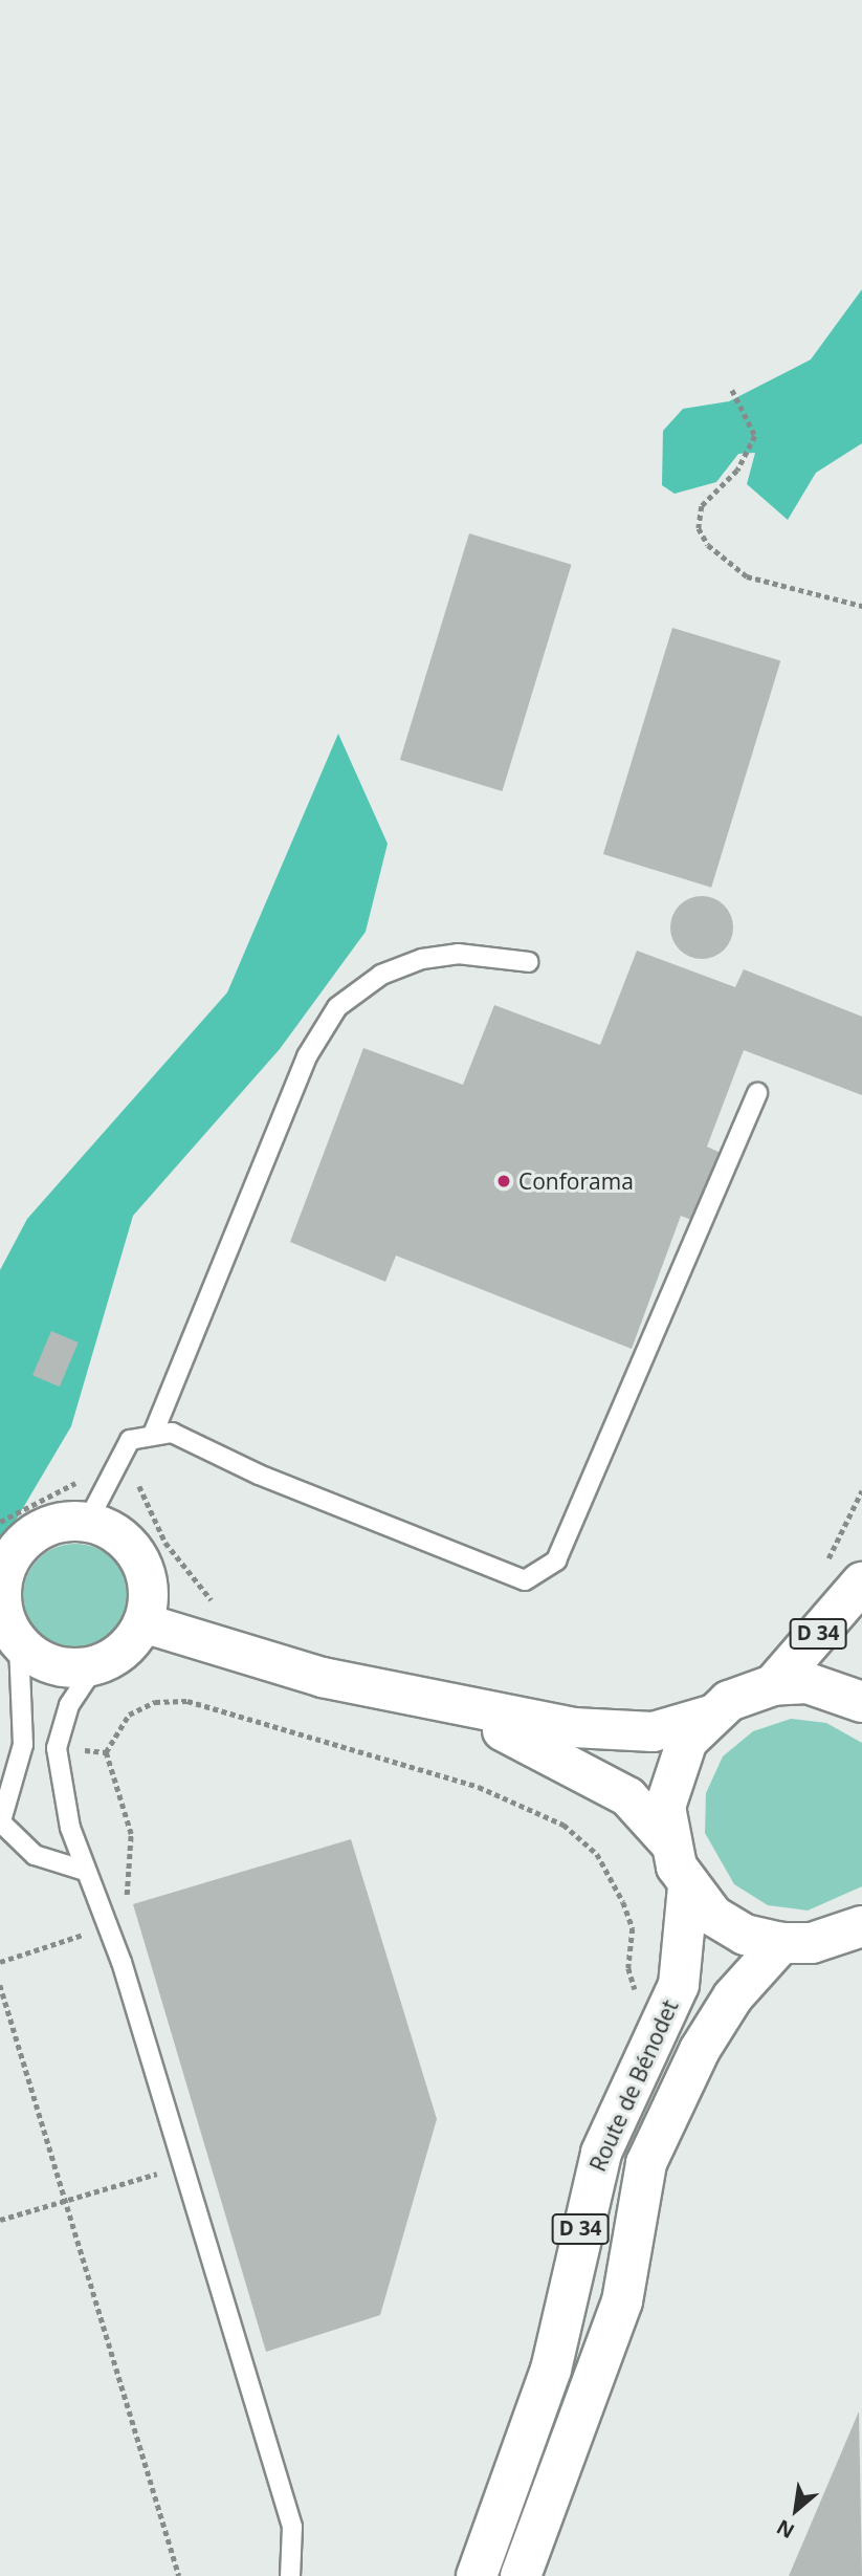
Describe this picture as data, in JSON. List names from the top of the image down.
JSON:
{
  "streets": {
    "main road": ["D 34", "Route de Bénodet"]
  },
  "places": ["Conforama"],
  "north": "bottom left"
}
